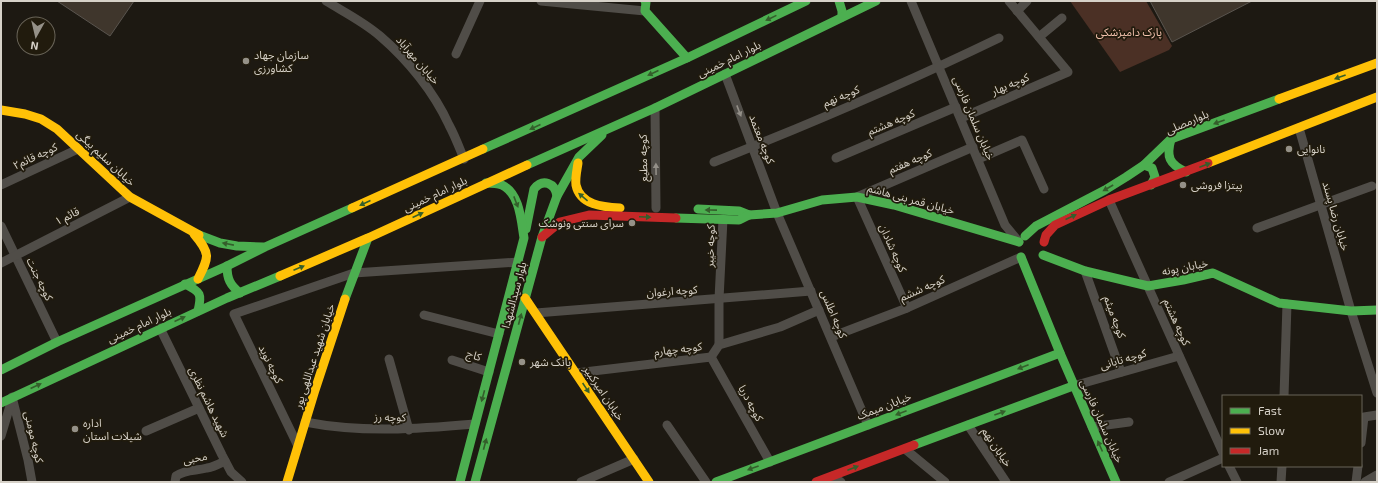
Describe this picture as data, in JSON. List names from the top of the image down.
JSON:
{
  "streets": {
    "street": [
      "بلوار امام خمینی",
      "خیابان مهرآباد",
      "کوچه بهار",
      "کوچه نهم",
      "خیابان سلمان فارسی",
      "کوچه هشتم",
      "بلوارمصلی",
      "کوچه معتمد",
      "کوچه قائم۲",
      "خیابان سلیم بیگی",
      "کوچه مطیع",
      "کوچه هفتم",
      "خیابان قمر بنی هاشم",
      "قائم ۱",
      "خیابان رضا پسند",
      "کوچه خیبر",
      "کوچه شادان",
      "خیابان پونه",
      "کوچه جنت",
      "کوچه ششم",
      "کوچه ارغوان",
      "بلوار سیدالشهدا",
      "کوچه اطلس",
      "کوچه میثم",
      "کوچه چهارم",
      "کاج",
      "خیابان شهید عبداللهی پور",
      "کوچه تابانی",
      "کوچه نوید",
      "خیابان امیرکبیر",
      "شهید هاشم نظری",
      "کوچه دریا",
      "خیابان میمک",
      "کوچه رز",
      "کوچه مومنی",
      "خیابان نهم",
      "محبی"
    ]
  },
  "crossings": [
    ["بلوار امام خمینی", "خیابان مهرآباد"],
    ["بلوار امام خمینی", "کوچه معتمد"],
    ["بلوار امام خمینی", "کوچه مطیع"],
    ["بلوار امام خمینی", "کوچه جنت"],
    ["بلوار امام خمینی", "بلوار سیدالشهدا"],
    ["بلوار امام خمینی", "خیابان شهید عبداللهی پور"],
    ["بلوار امام خمینی", "شهید هاشم نظری"],
    ["بلوار امام خمینی", "کوچه مومنی"],
    ["کوچه بهار", "خیابان سلمان فارسی"],
    ["کوچه نهم", "خیابان سلمان فارسی"],
    ["کوچه نهم", "کوچه معتمد"],
    ["خیابان سلمان فارسی", "کوچه هشتم"],
    ["خیابان سلمان فارسی", "بلوارمصلی"],
    ["خیابان سلمان فارسی", "کوچه هفتم"],
    ["خیابان سلمان فارسی", "خیابان قمر بنی هاشم"],
    ["خیابان سلمان فارسی", "خیابان پونه"],
    ["خیابان سلمان فارسی", "کوچه ششم"],
    ["خیابان سلمان فارسی", "کوچه تابانی"],
    ["خیابان سلمان فارسی", "خیابان میمک"],
    ["کوچه هشتم", "خیابان پونه"],
    ["کوچه هشتم", "کوچه تابانی"],
    ["بلوارمصلی", "خیابان قمر بنی هاشم"],
    ["بلوارمصلی", "خیابان پونه"],
    ["بلوارمصلی", "کوچه ششم"],
    ["کوچه معتمد", "خیابان قمر بنی هاشم"],
    ["کوچه معتمد", "کوچه اطلس"],
    ["کوچه قائم۲", "خیابان سلیم بیگی"],
    ["خیابان سلیم بیگی", "قائم ۱"],
    ["کوچه مطیع", "خیابان قمر بنی هاشم"],
    ["کوچه هفتم", "خیابان قمر بنی هاشم"],
    ["کوچه هفتم", "کوچه شادان"],
    ["خیابان قمر بنی هاشم", "کوچه خیبر"],
    ["خیابان قمر بنی هاشم", "کوچه شادان"],
    ["خیابان قمر بنی هاشم", "خیابان پونه"],
    ["خیابان قمر بنی هاشم", "کوچه ششم"],
    ["خیابان قمر بنی هاشم", "بلوار سیدالشهدا"],
    ["خیابان قمر بنی هاشم", "کوچه اطلس"],
    ["قائم ۱", "کوچه جنت"],
    ["خیابان رضا پسند", "خیابان پونه"],
    ["کوچه خیبر", "کوچه ارغوان"],
    ["کوچه خیبر", "کوچه چهارم"],
    ["کوچه شادان", "کوچه ششم"],
    ["خیابان پونه", "کوچه ششم"],
    ["خیابان پونه", "کوچه میثم"],
    ["کوچه ششم", "کوچه اطلس"],
    ["کوچه ارغوان", "کوچه اطلس"],
    ["کوچه ارغوان", "خیابان امیرکبیر"],
    ["بلوار سیدالشهدا", "کاج"],
    ["بلوار سیدالشهدا", "خیابان امیرکبیر"],
    ["بلوار سیدالشهدا", "کوچه رز"],
    ["کوچه اطلس", "خیابان میمک"],
    ["کوچه میثم", "کوچه تابانی"],
    ["کوچه چهارم", "خیابان امیرکبیر"],
    ["کوچه چهارم", "کوچه دریا"],
    ["خیابان شهید عبداللهی پور", "کوچه نوید"],
    ["خیابان شهید عبداللهی پور", "کوچه رز"],
    ["شهید هاشم نظری", "محبی"],
    ["کوچه دریا", "خیابان میمک"]
  ],
  "one_way": ["کوچه معتمد", "کوچه مطیع", "خیابان امیرکبیر"],
  "parks": ["پارک دامپزشکی"],
  "places": [
    "سازمان جهاد کشاورزی",
    "نانوایی",
    "پیتزا فروشی",
    "سرای سنتی ونوشک",
    "بانک شهر",
    "اداره شیلات استان"
  ],
  "legend": ["Fast", "Slow", "Jam"],
  "north": "bottom"
}
